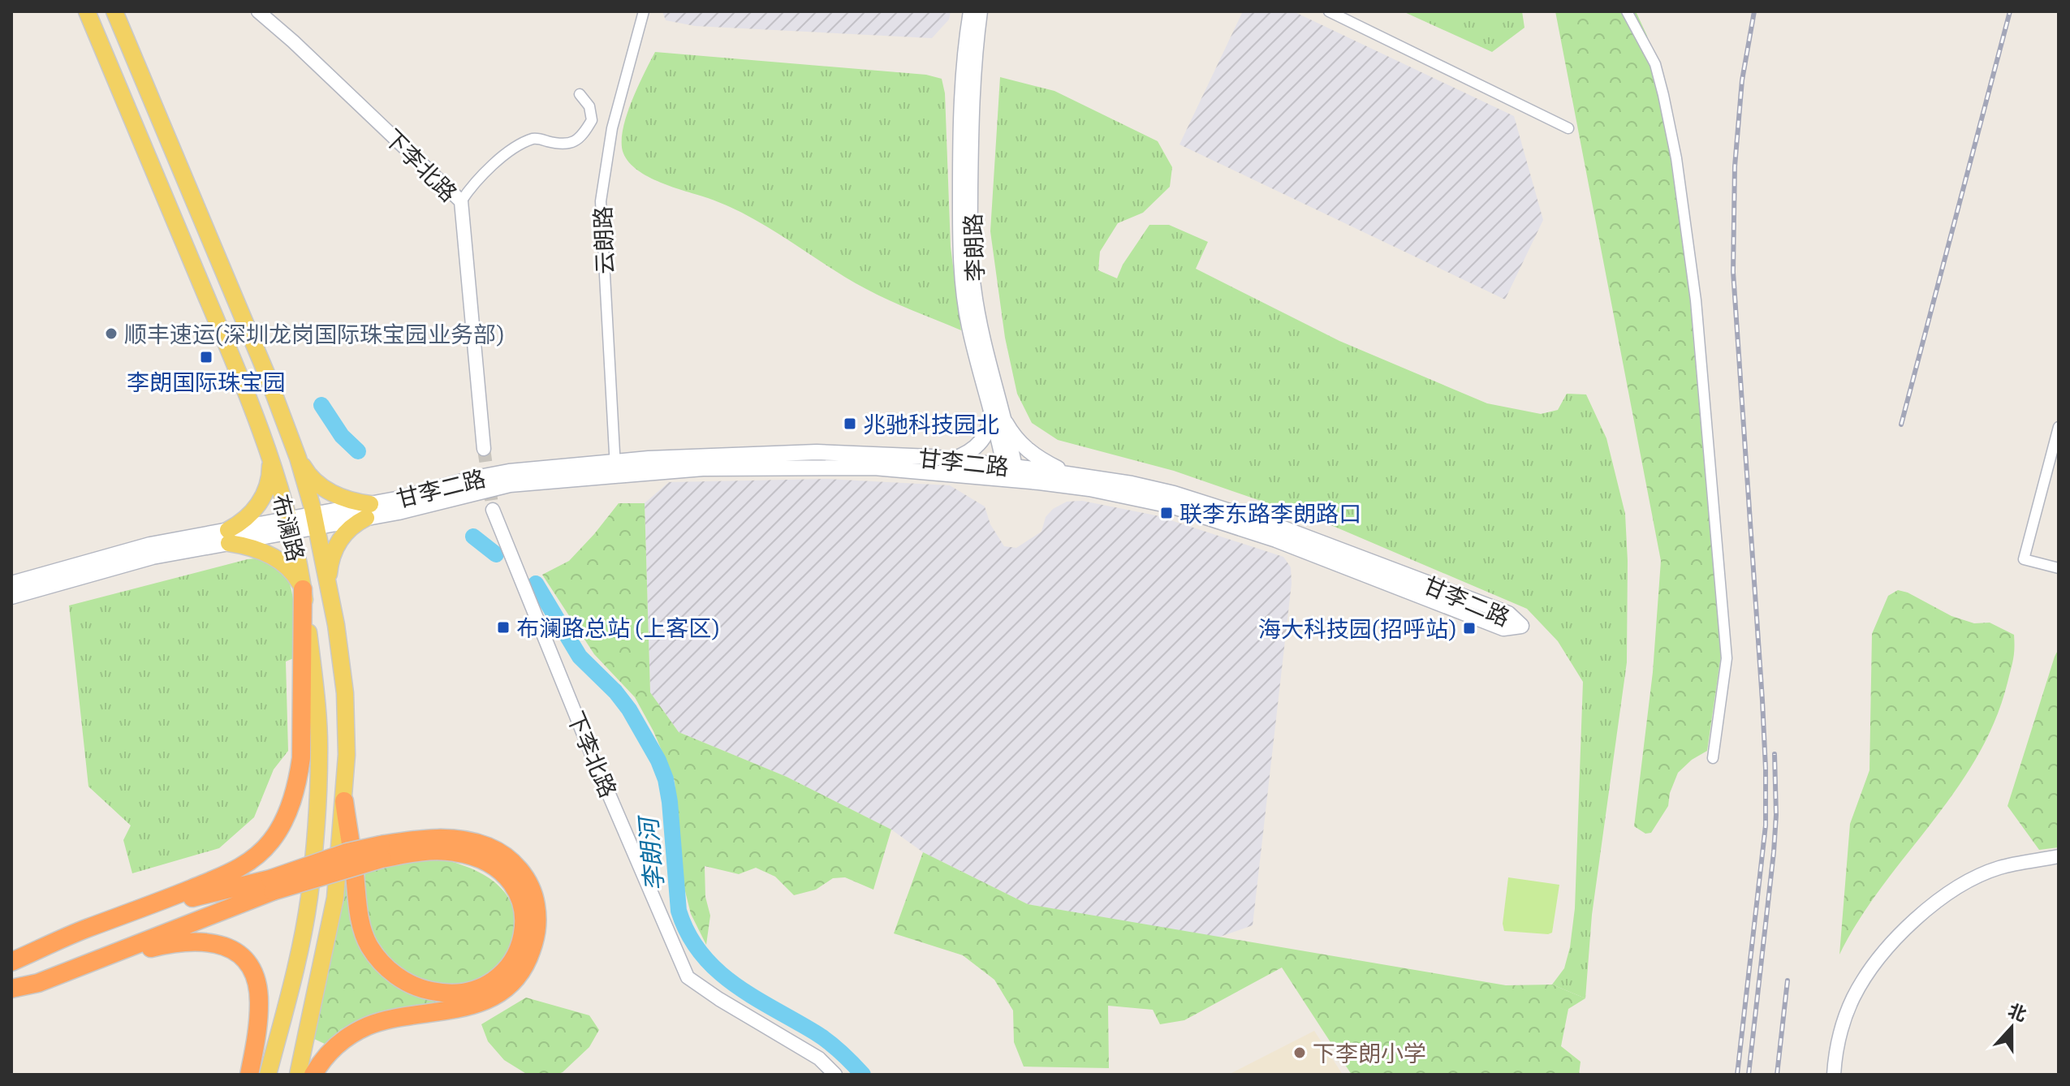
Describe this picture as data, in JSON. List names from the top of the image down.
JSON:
{
  "streets": {
    "main road": ["甘李二路", "布澜路"],
    "street": ["下李北路", "云朗路", "李朗路"]
  },
  "crossings": [
    ["云朗路", "甘李二路"],
    ["李朗路", "甘李二路"],
    ["甘李二路", "布澜路"]
  ],
  "water": ["李朗河"],
  "places": {
    "other": ["顺丰速运(深圳龙岗国际珠宝园业务部)", "下李朗小学"],
    "transit": [
      "李朗国际珠宝园",
      "兆驰科技园北",
      "联李东路李朗路口",
      "布澜路总站 (上客区)",
      "海大科技园(招呼站)"
    ]
  },
  "north": "top"
}
